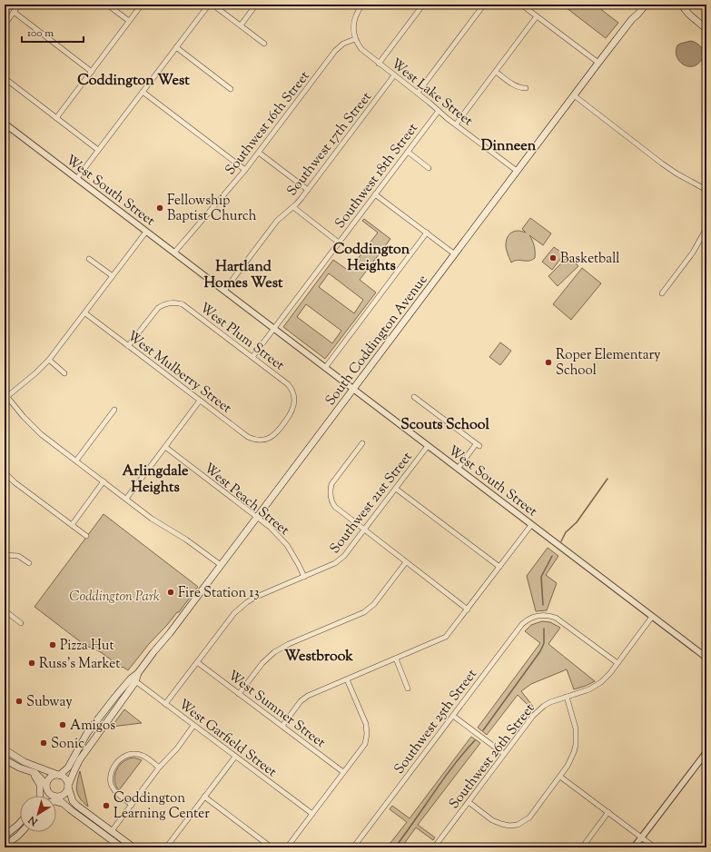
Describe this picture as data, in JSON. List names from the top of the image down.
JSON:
{
  "streets": {
    "main road": ["South Coddington Avenue"],
    "street": [
      "West Lake Street",
      "Southwest 16th Street",
      "Southwest 17th Street",
      "Southwest 18th Street",
      "West South Street",
      "West Plum Street",
      "West Mulberry Street",
      "West Peach Street",
      "Southwest 21st Street",
      "West Sumner Street",
      "Southwest 25th Street",
      "West Garfield Street",
      "Southwest 26th Street"
    ]
  },
  "crossings": [
    ["West Lake Street", "Southwest 16th Street"],
    ["West Lake Street", "Southwest 17th Street"],
    ["West Lake Street", "Southwest 18th Street"],
    ["West Lake Street", "South Coddington Avenue"],
    ["Southwest 16th Street", "West South Street"],
    ["Southwest 17th Street", "West South Street"],
    ["Southwest 18th Street", "West South Street"],
    ["Southwest 18th Street", "West Plum Street"],
    ["West South Street", "South Coddington Avenue"],
    ["West South Street", "Southwest 21st Street"],
    ["West South Street", "Southwest 26th Street"],
    ["West Plum Street", "West Mulberry Street"],
    ["South Coddington Avenue", "West Peach Street"],
    ["South Coddington Avenue", "West Garfield Street"],
    ["West Peach Street", "Southwest 21st Street"],
    ["Southwest 21st Street", "West Sumner Street"],
    ["Southwest 21st Street", "West Garfield Street"],
    ["Southwest 25th Street", "Southwest 26th Street"]
  ],
  "districts": [
    "Coddington West",
    "Dinneen",
    "Coddington Heights",
    "Hartland Homes West",
    "Scouts School",
    "Arlingdale Heights",
    "Westbrook"
  ],
  "parks": ["Coddington Park"],
  "places": [
    "Fellowship Baptist Church",
    "Basketball",
    "Roper Elementary School",
    "Fire Station 13",
    "Pizza Hut",
    "Russ's Market",
    "Subway",
    "Amigos",
    "Sonic",
    "Coddington Learning Center"
  ],
  "scale_bar": "100 m",
  "north": "bottom left"
}
